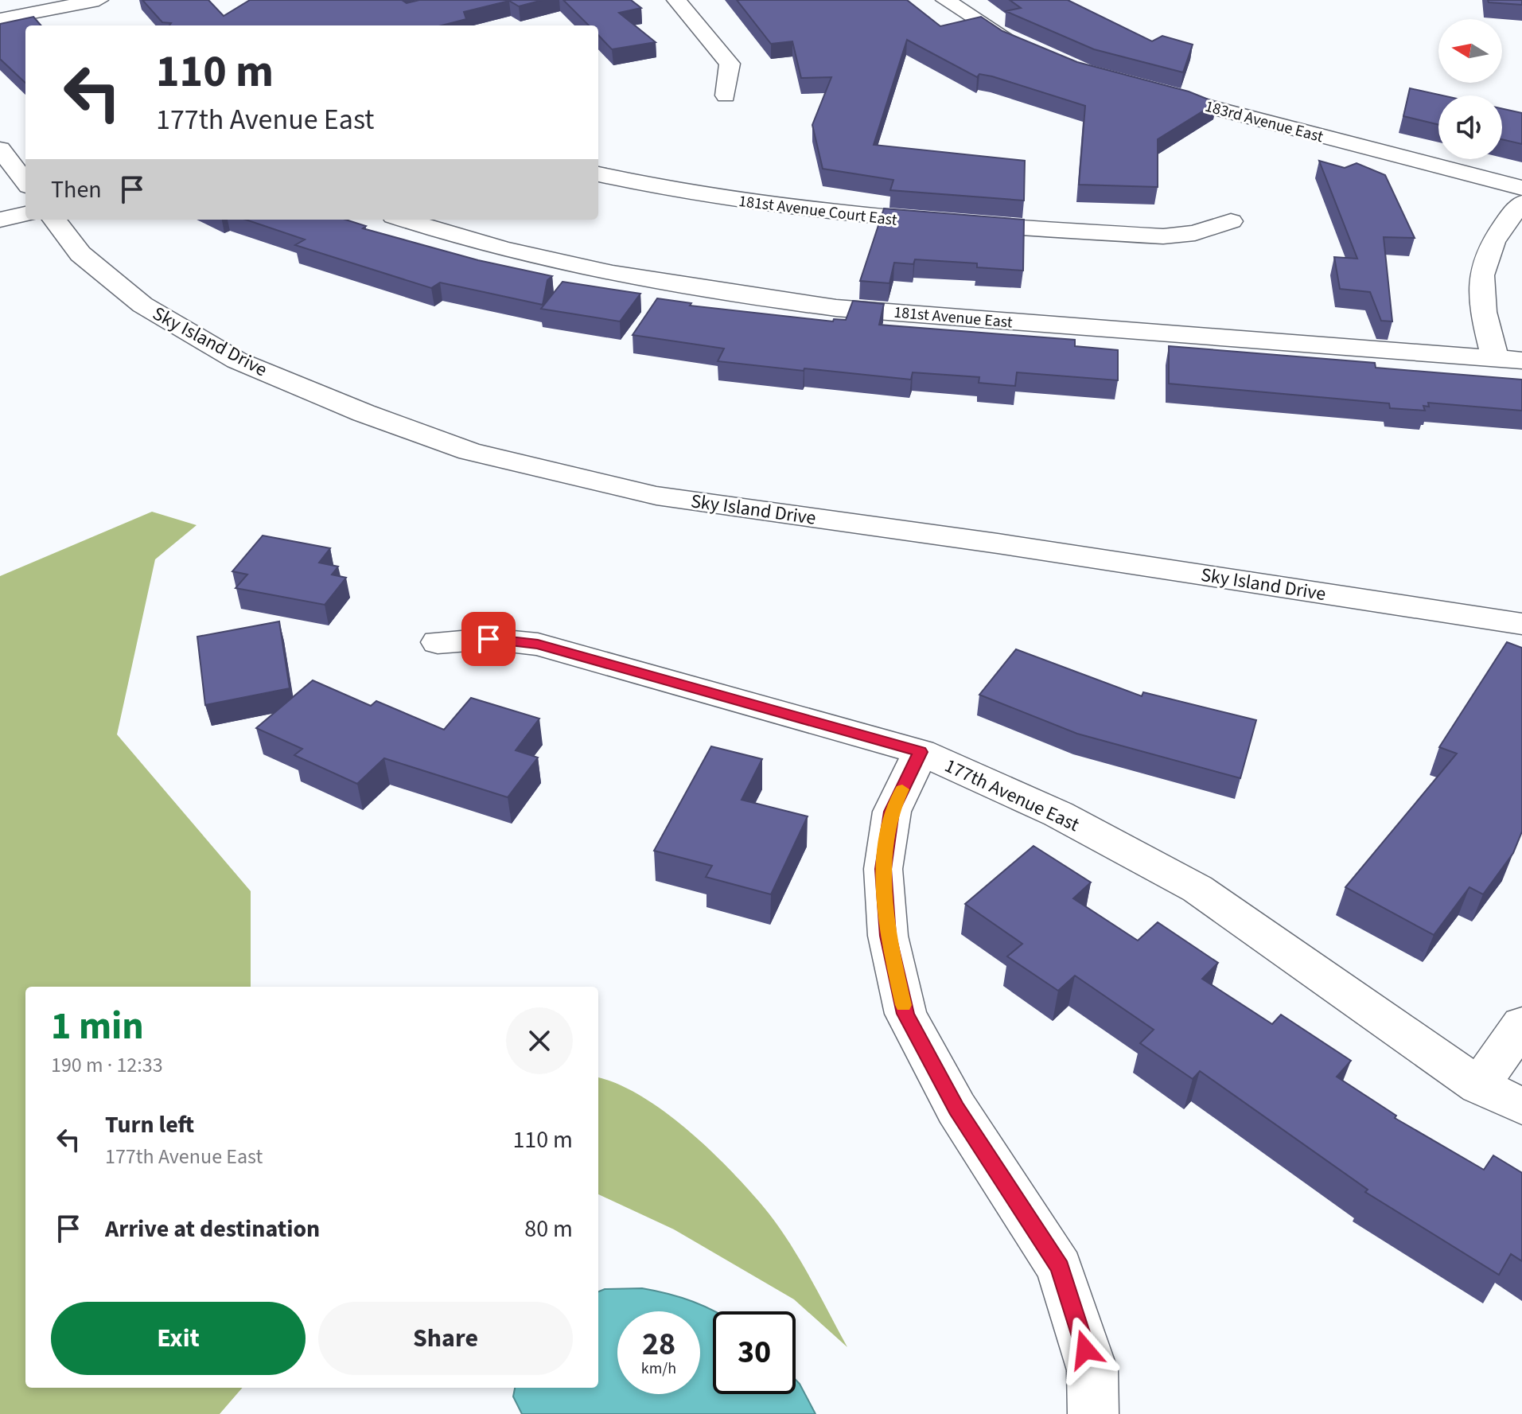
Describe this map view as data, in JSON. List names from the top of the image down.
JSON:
{
  "streets": {
    "street": [
      "183rd Avenue East",
      "181st Avenue Court East",
      "181st Avenue East",
      "Sky Island Drive",
      "177th Avenue East"
    ]
  },
  "north": "left",
  "page": {
    "turn": ["110 m", "177th Avenue East"],
    "then": "Then",
    "heading": ["1 min", "190 m · 12:33"],
    "list": [
      {
        "name": "Turn left",
        "note": "177th Avenue East",
        "value": "110 m"
      },
      {
        "name": "Arrive at destination",
        "value": "80 m"
      }
    ],
    "buttons": ["Exit", "Share"],
    "speed": "28 km/h",
    "limit": "30"
  }
}
